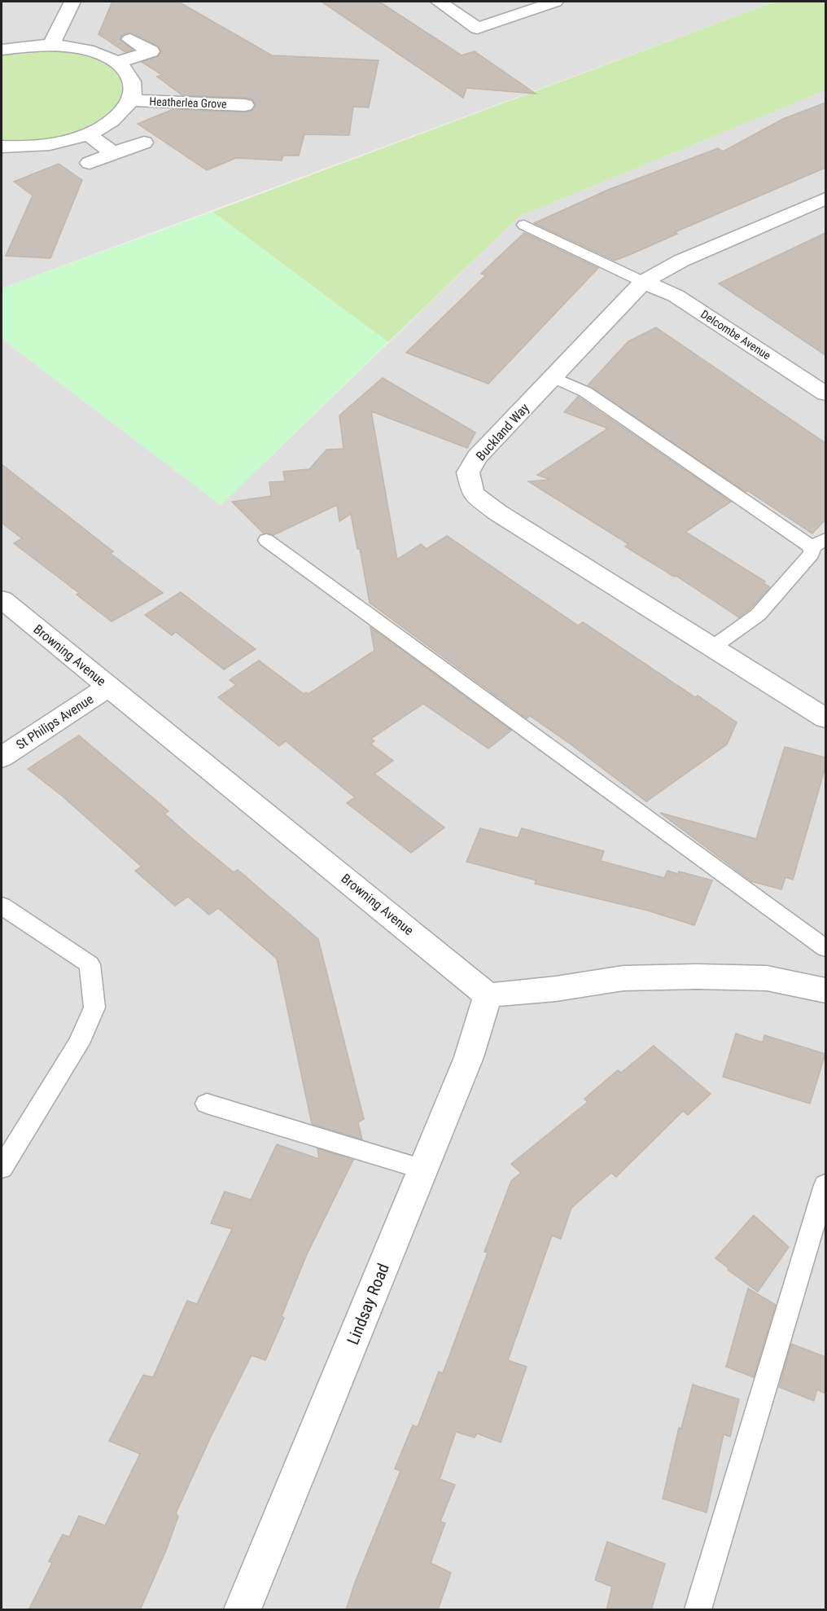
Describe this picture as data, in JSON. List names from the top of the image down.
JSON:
{
  "streets": {
    "street": [
      "Heatherlea Grove",
      "Delcombe Avenue",
      "Buckland Way",
      "Browning Avenue",
      "St Philips Avenue",
      "Lindsay Road"
    ]
  },
  "crossings": [
    ["Delcombe Avenue", "Buckland Way"],
    ["Browning Avenue", "St Philips Avenue"],
    ["Browning Avenue", "Lindsay Road"]
  ]
}
